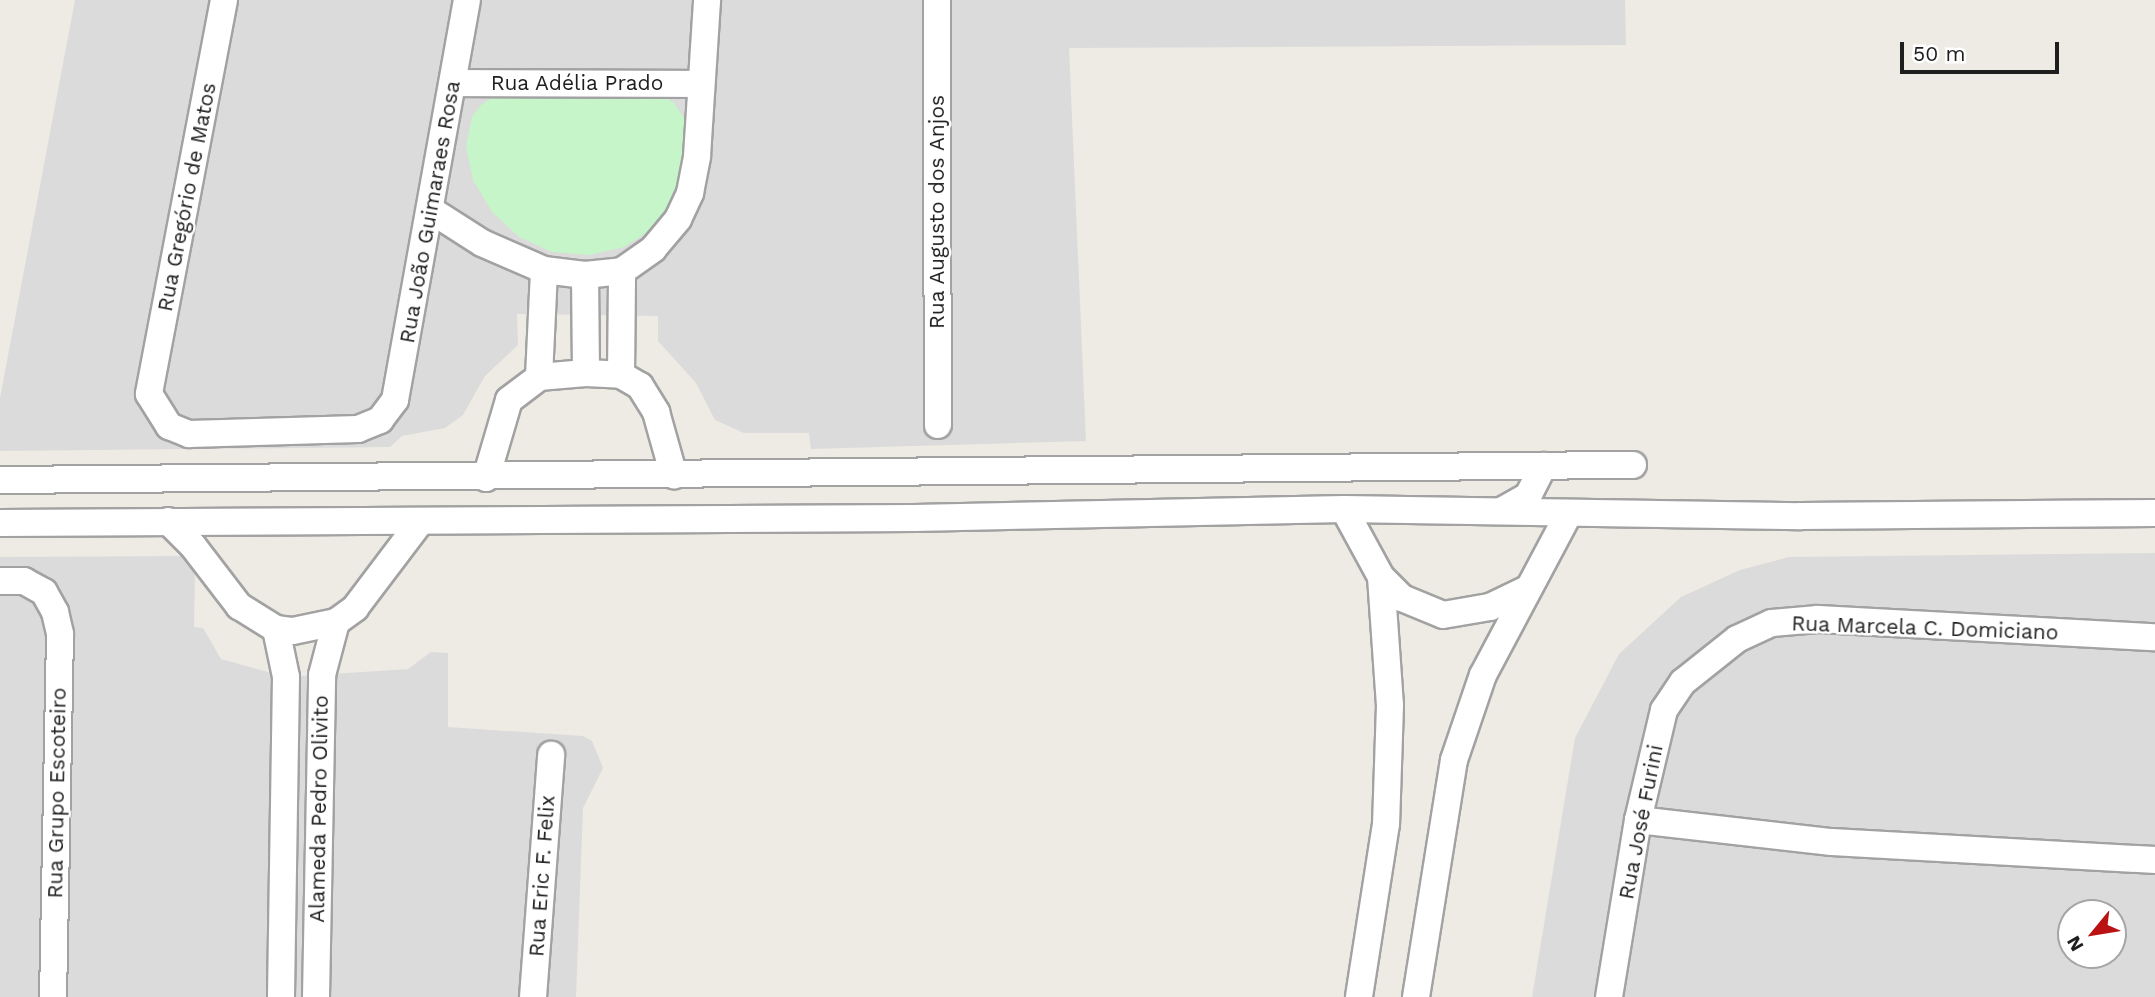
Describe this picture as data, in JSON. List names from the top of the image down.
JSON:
{
  "streets": {
    "street": [
      "Rua Adélia Prado",
      "Rua Gregório de Matos",
      "Rua João Guimaraes Rosa",
      "Rua Augusto dos Anjos",
      "Rua Marcela C. Domiciano",
      "Rua Grupo Escoteiro",
      "Alameda Pedro Olivito",
      "Rua José Furini",
      "Rua Eric F. Felix"
    ]
  },
  "crossings": [
    ["Rua Adélia Prado", "Rua João Guimaraes Rosa"],
    ["Rua Gregório de Matos", "Rua João Guimaraes Rosa"],
    ["Rua Marcela C. Domiciano", "Rua José Furini"]
  ],
  "scale_bar": "50 m",
  "north": "bottom left"
}
